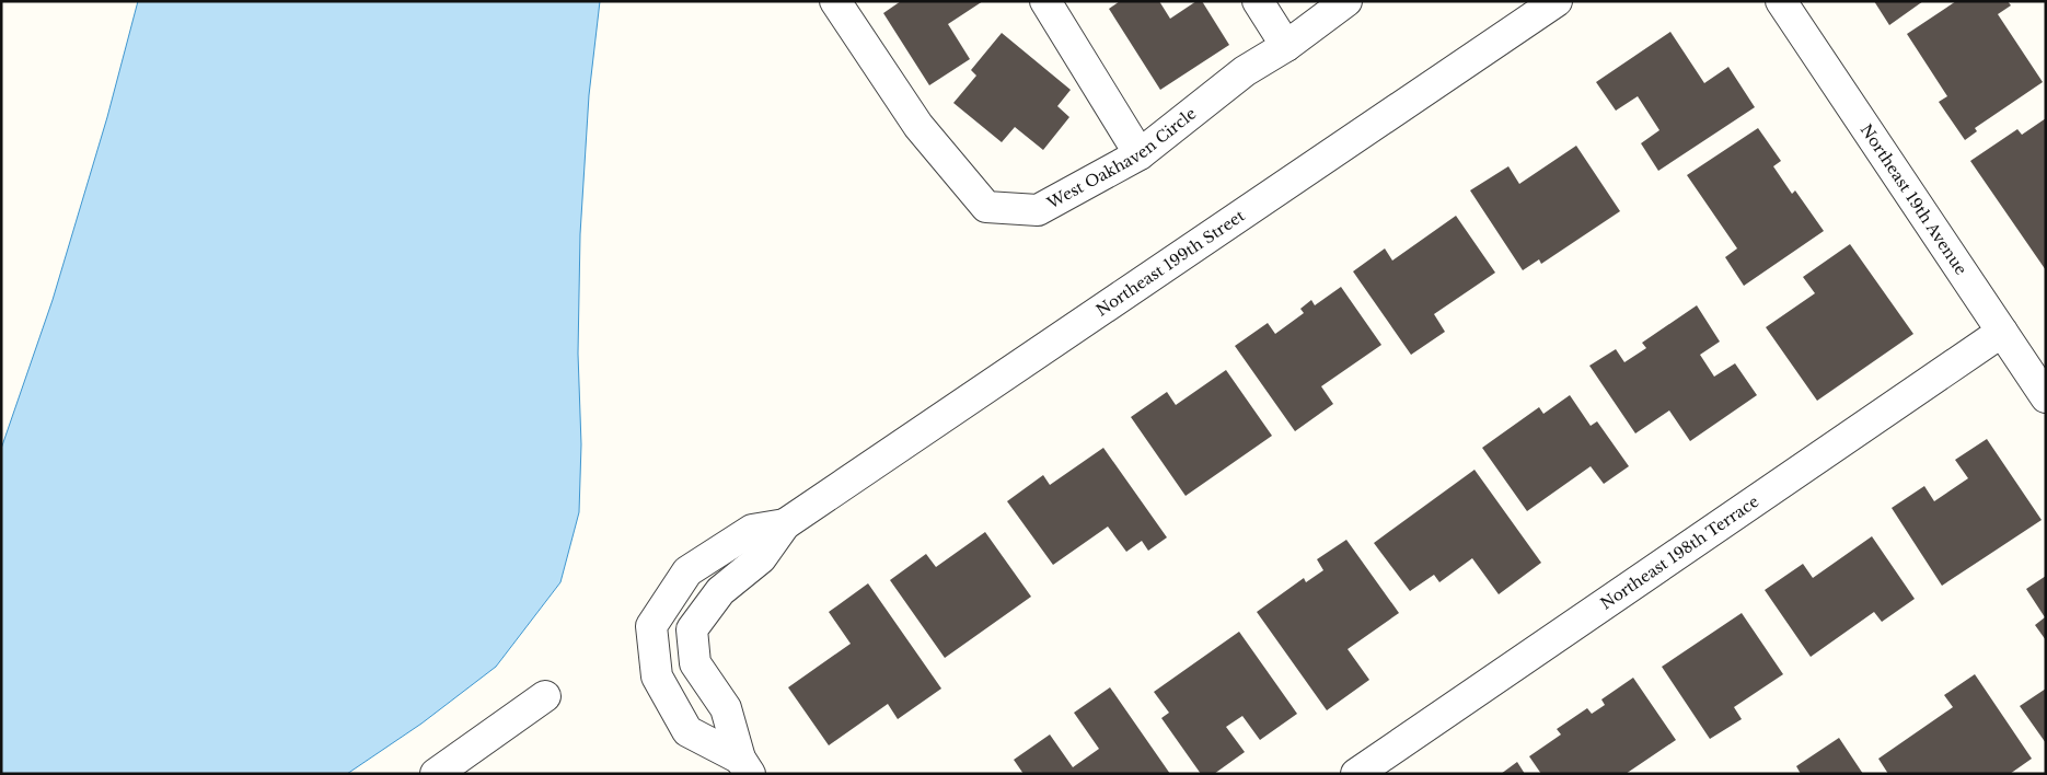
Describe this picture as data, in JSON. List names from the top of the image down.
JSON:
{
  "streets": {
    "street": [
      "West Oakhaven Circle",
      "Northeast 19th Avenue",
      "Northeast 199th Street",
      "Northeast 198th Terrace"
    ]
  },
  "crossings": [
    ["Northeast 19th Avenue", "Northeast 198th Terrace"]
  ]
}
